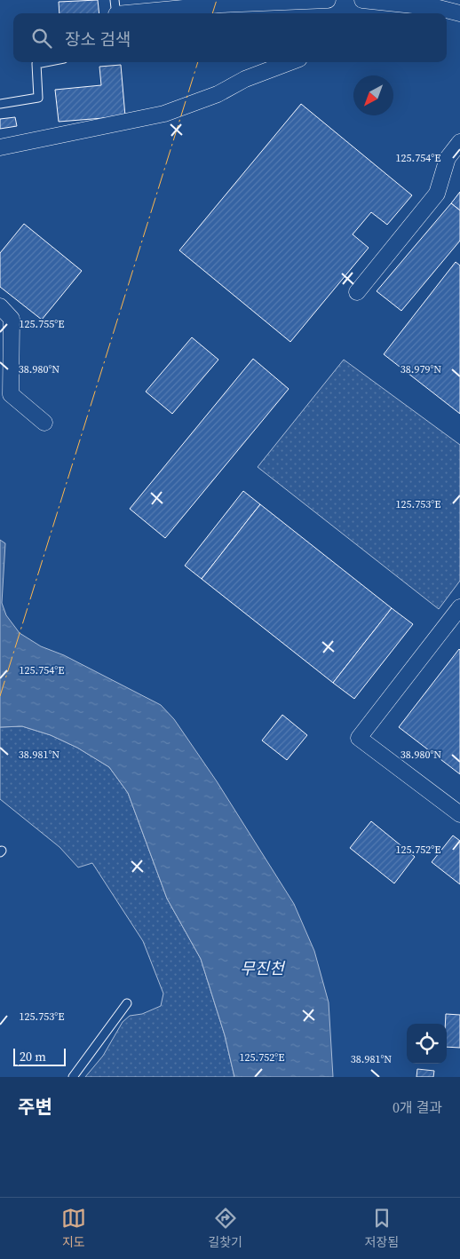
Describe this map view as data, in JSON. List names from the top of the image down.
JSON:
{
  "water": ["무진천"],
  "scale_bar": "20 m",
  "north": "bottom left",
  "page": {
    "search": "장소 검색",
    "scale": "20 m",
    "heading": ["주변", "0개 결과"],
    "nav": ["지도", "길찾기", "저장됨"]
  },
  "coordinates": [
    "125.754°E",
    "125.755°E",
    "38.979°N",
    "38.980°N",
    "125.753°E",
    "38.981°N",
    "125.752°E"
  ]
}
